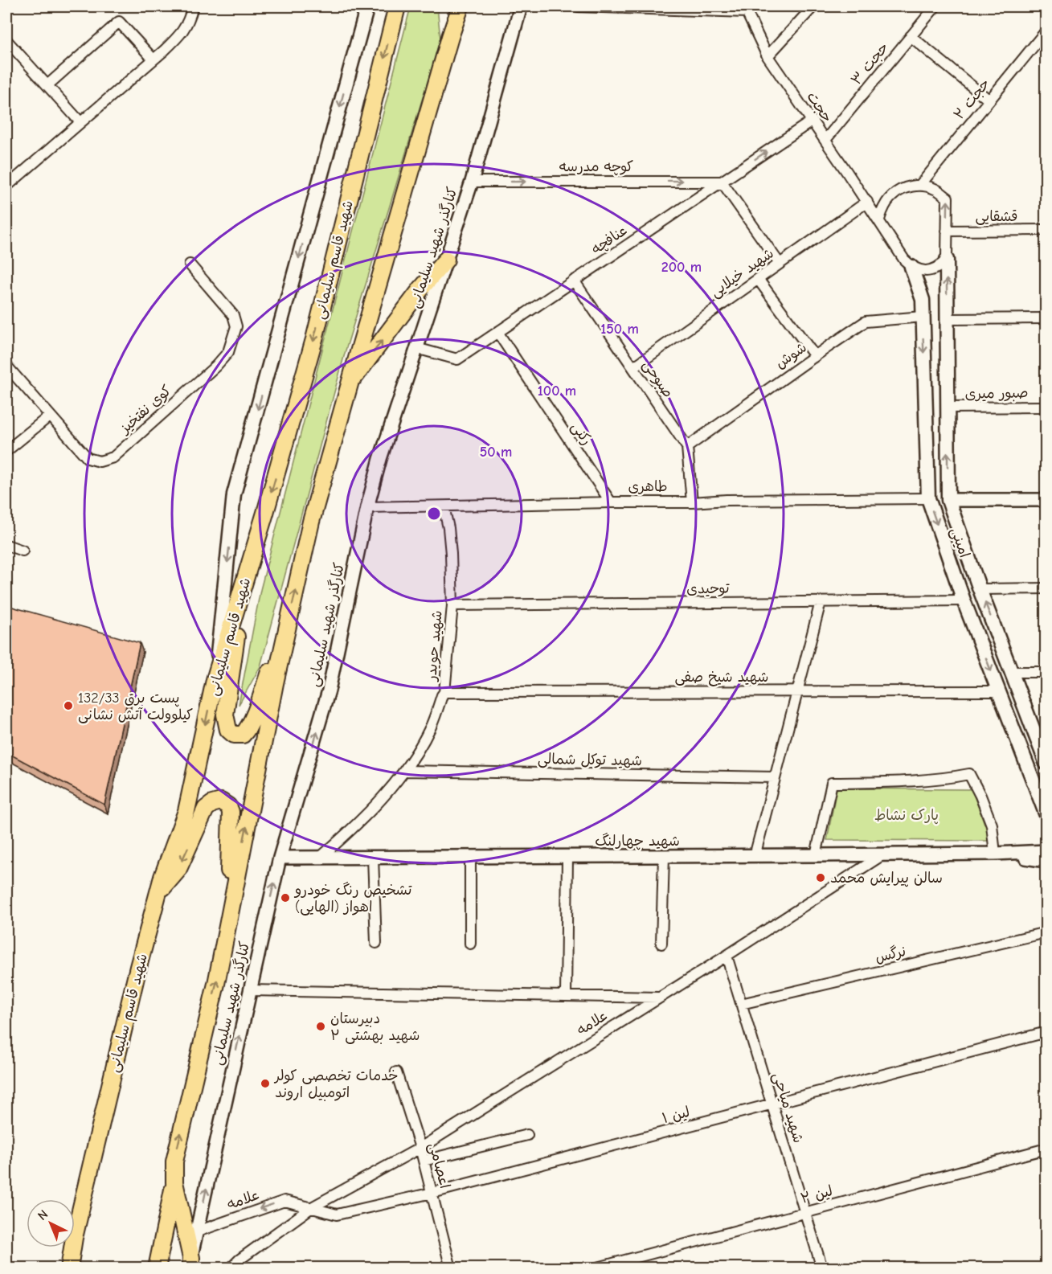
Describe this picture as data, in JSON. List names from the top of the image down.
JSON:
{
  "streets": {
    "highway": ["شهید قاسم سلیمانی"],
    "main road": ["امینی"],
    "street": [
      "حجت ۳",
      "حجت ۲",
      "حجت",
      "کوچه مدرسه",
      "قشقایی",
      "عنافچه",
      "کنارگذر شهید سلیمانی",
      "شهید خیلایی",
      "شوش",
      "صبوحی",
      "صبور میری",
      "کوی نفتخیز",
      "رکنی",
      "طاهری",
      "توحیدی",
      "شهید حویدر",
      "شهید شیخ صفی",
      "شهید توکل شمالی",
      "شهید چهارلنگ",
      "نرگس",
      "علامه",
      "شهید میاحی",
      "لین ۱",
      "اعصامی",
      "لین ۲"
    ]
  },
  "crossings": [
    ["حجت ۳", "حجت"],
    ["حجت ۲", "حجت"],
    ["حجت ۲", "قشقایی"],
    ["حجت ۲", "امینی"],
    ["حجت", "قشقایی"],
    ["حجت", "عنافچه"],
    ["حجت", "شهید خیلایی"],
    ["حجت", "امینی"],
    ["کوچه مدرسه", "عنافچه"],
    ["کوچه مدرسه", "کنارگذر شهید سلیمانی"],
    ["قشقایی", "امینی"],
    ["عنافچه", "کنارگذر شهید سلیمانی"],
    ["عنافچه", "صبوحی"],
    ["عنافچه", "رکنی"],
    ["کنارگذر شهید سلیمانی", "طاهری"],
    ["کنارگذر شهید سلیمانی", "شهید چهارلنگ"],
    ["کنارگذر شهید سلیمانی", "علامه"],
    ["شهید خیلایی", "صبوحی"],
    ["شوش", "صبوحی"],
    ["شوش", "امینی"],
    ["صبوحی", "طاهری"],
    ["صبور میری", "امینی"],
    ["رکنی", "طاهری"],
    ["طاهری", "امینی"],
    ["طاهری", "شهید حویدر"],
    ["امینی", "توحیدی"],
    ["امینی", "شهید شیخ صفی"],
    ["توحیدی", "شهید حویدر"],
    ["شهید حویدر", "شهید شیخ صفی"],
    ["شهید حویدر", "شهید توکل شمالی"],
    ["شهید حویدر", "شهید چهارلنگ"],
    ["شهید چهارلنگ", "علامه"],
    ["نرگس", "شهید میاحی"],
    ["علامه", "شهید میاحی"],
    ["علامه", "لین ۱"],
    ["علامه", "اعصامی"],
    ["شهید میاحی", "لین ۱"],
    ["شهید میاحی", "لین ۲"],
    ["لین ۱", "اعصامی"]
  ],
  "one_way": ["کوچه مدرسه", "کنارگذر شهید سلیمانی"],
  "parks": ["پارک نشاط"],
  "places": [
    "پست برق 132/33 کیلوولت آتش نشانی",
    "سالن پیرایش محمد",
    "تشخیص رنگ خودرو اهواز (الهایی)",
    "دبیرستان شهید بهشتی ۲",
    "خدمات تخصصی کولر اتومبیل اروند"
  ],
  "north": "top left",
  "rings": [
    "200 m",
    "150 m",
    "100 m",
    "50 m"
  ]
}
